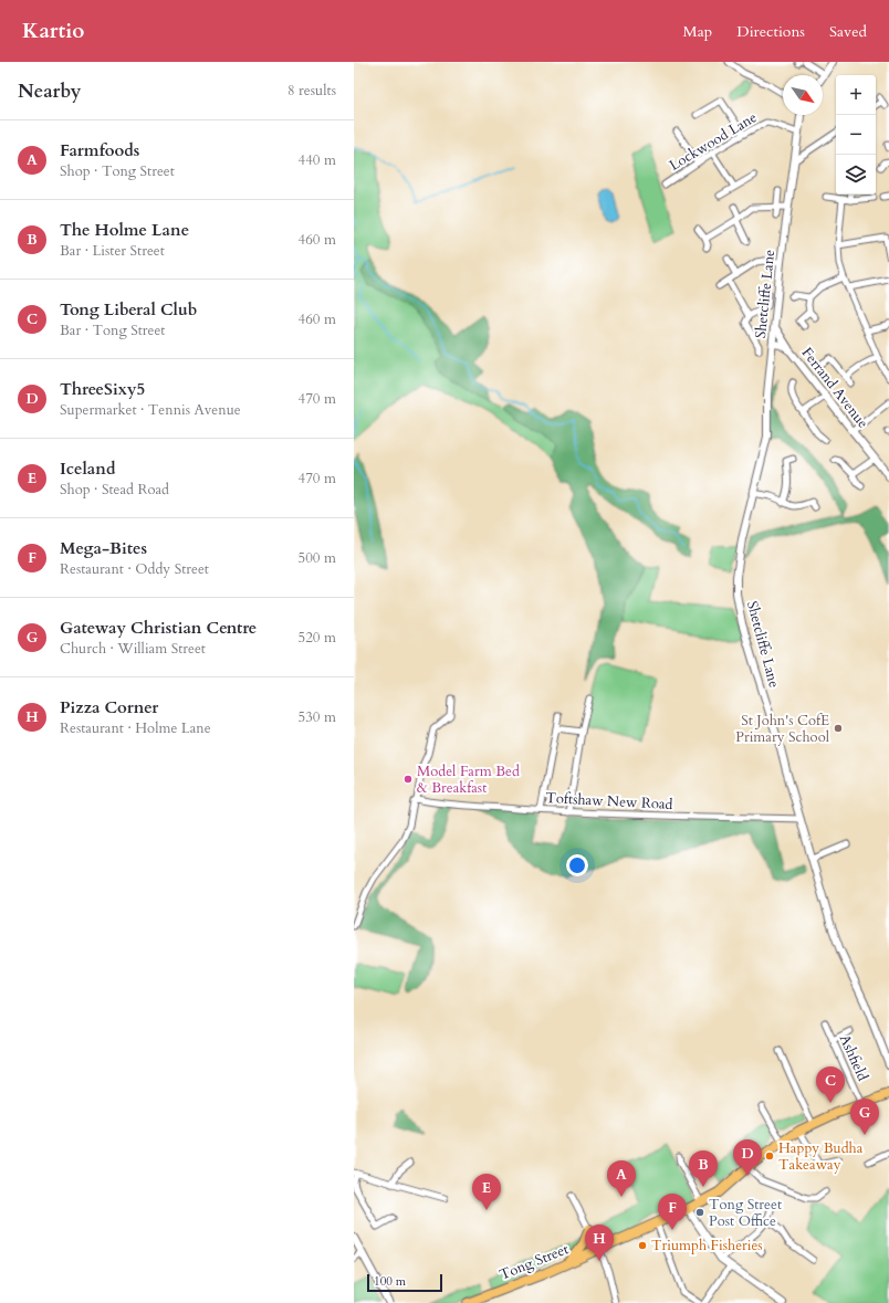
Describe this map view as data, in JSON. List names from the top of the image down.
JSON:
{
  "streets": {
    "highway": ["Tong Street"],
    "street": [
      "Lockwood Lane",
      "Shetcliffe Lane",
      "Ferrand Avenue",
      "Toftshaw New Road",
      "Ashfield"
    ]
  },
  "crossings": [
    ["Lockwood Lane", "Shetcliffe Lane"],
    ["Shetcliffe Lane", "Ferrand Avenue"],
    ["Shetcliffe Lane", "Toftshaw New Road"],
    ["Ashfield", "Tong Street"]
  ],
  "places": [
    "St John's CofE Primary School",
    "Model Farm Bed & Breakfast",
    "Happy Budha Takeaway",
    "Tong Street Post Office",
    "Triumph Fisheries"
  ],
  "scale_bar": "100 m",
  "north": "bottom right",
  "page": {
    "header": "Kartio",
    "nav": ["Map", "Directions", "Saved"],
    "heading": ["Nearby", "8 results"],
    "map_buttons": ["+", "−"],
    "list": [
      {
        "mark": "A",
        "name": "Farmfoods",
        "note": "Shop · Tong Street",
        "value": "440 m"
      },
      {
        "mark": "B",
        "name": "The Holme Lane",
        "note": "Bar · Lister Street",
        "value": "460 m"
      },
      {
        "mark": "C",
        "name": "Tong Liberal Club",
        "note": "Bar · Tong Street",
        "value": "460 m"
      },
      {
        "mark": "D",
        "name": "ThreeSixy5",
        "note": "Supermarket · Tennis Avenue",
        "value": "470 m"
      },
      {
        "mark": "E",
        "name": "Iceland",
        "note": "Shop · Stead Road",
        "value": "470 m"
      },
      {
        "mark": "F",
        "name": "Mega-Bites",
        "note": "Restaurant · Oddy Street",
        "value": "500 m"
      },
      {
        "mark": "G",
        "name": "Gateway Christian Centre",
        "note": "Church · William Street",
        "value": "520 m"
      },
      {
        "mark": "H",
        "name": "Pizza Corner",
        "note": "Restaurant · Holme Lane",
        "value": "530 m"
      }
    ],
    "pins": [
      "C",
      "G",
      "D",
      "B",
      "A",
      "E",
      "F",
      "H"
    ],
    "scale": "100 m"
  }
}
